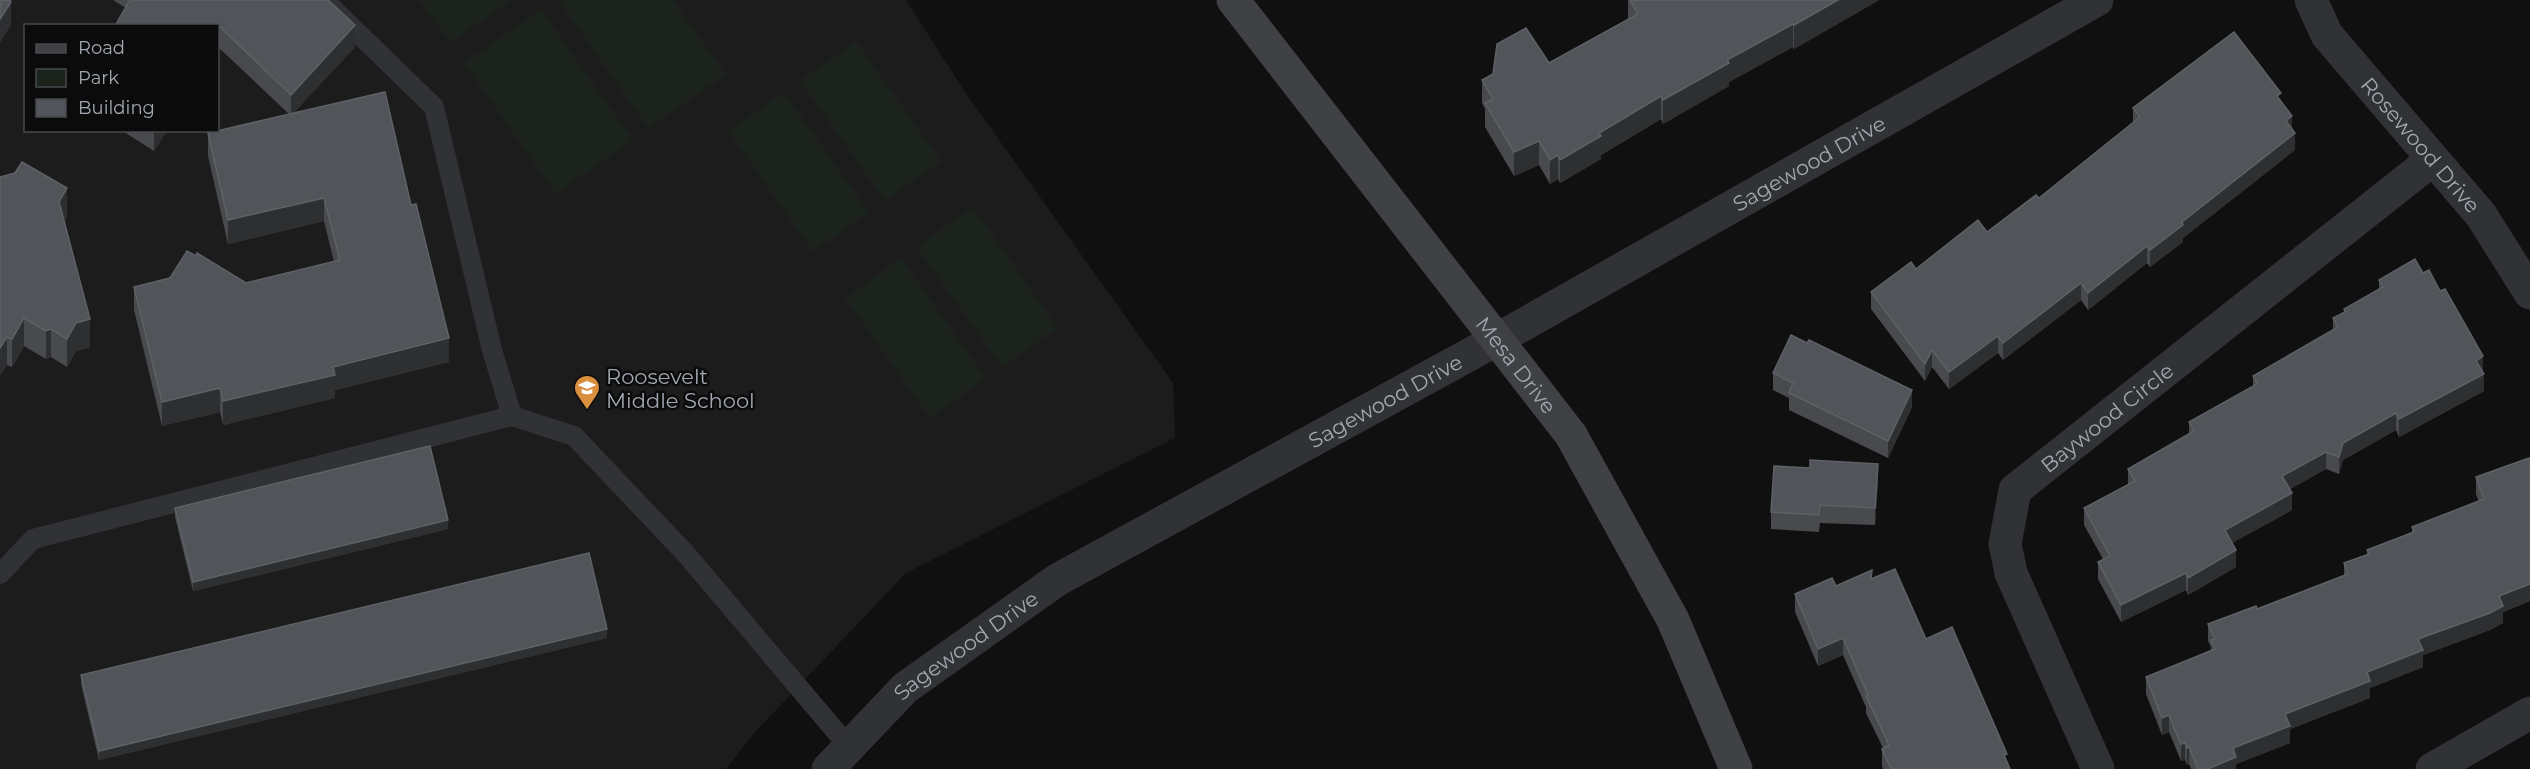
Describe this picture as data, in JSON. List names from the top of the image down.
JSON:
{
  "streets": {
    "main road": ["Mesa Drive"],
    "street": ["Rosewood Drive", "Sagewood Drive", "Baywood Circle"]
  },
  "crossings": [
    ["Rosewood Drive", "Baywood Circle"],
    ["Sagewood Drive", "Mesa Drive"]
  ],
  "places": {
    "school or university": ["Roosevelt Middle School"]
  },
  "legend": ["Road", "Park", "Building"]
}
